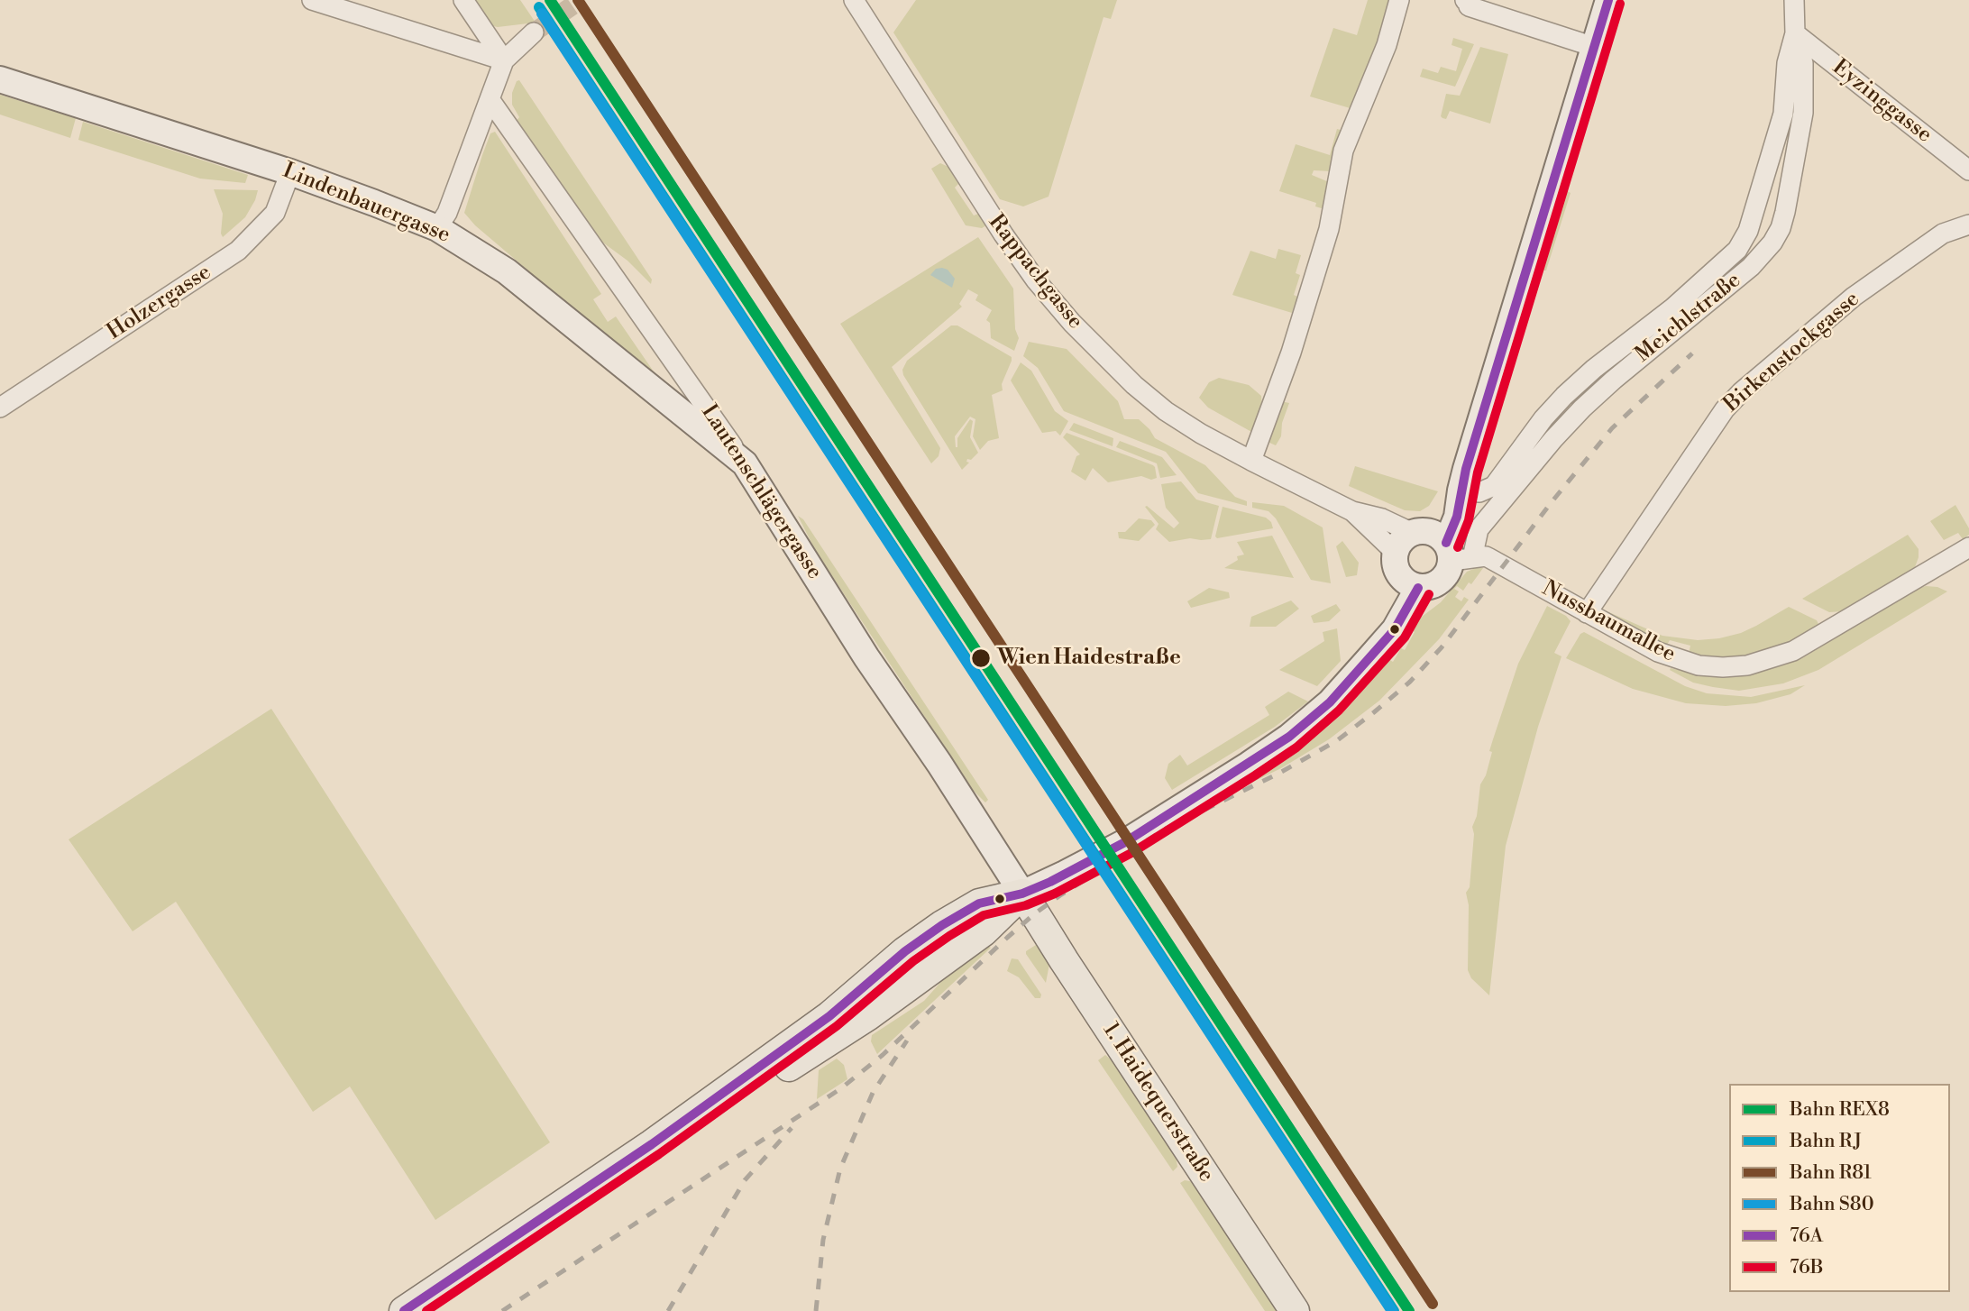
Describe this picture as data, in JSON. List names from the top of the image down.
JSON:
{
  "streets": {
    "main road": ["Lindenbauergasse", "Lautenschlägergasse", "1. Haidequerstraße"],
    "street": [
      "Eyzinggasse",
      "Rappachgasse",
      "Holzergasse",
      "Meichlstraße",
      "Birkenstockgasse",
      "Nussbaumallee"
    ]
  },
  "crossings": [
    ["Eyzinggasse", "Meichlstraße"],
    ["Lindenbauergasse", "Holzergasse"],
    ["Lindenbauergasse", "Lautenschlägergasse"],
    ["Rappachgasse", "Meichlstraße"],
    ["Rappachgasse", "Nussbaumallee"],
    ["Meichlstraße", "Nussbaumallee"],
    ["Birkenstockgasse", "Nussbaumallee"],
    ["Lautenschlägergasse", "1. Haidequerstraße"]
  ],
  "places": ["Wien Haidestraße"],
  "lines": [
    "rail line REX8",
    "rail line R81",
    "transit line 76A",
    "transit line 76B",
    "rail line RJ",
    "rail line S80"
  ],
  "legend": [
    "Bahn REX8",
    "Bahn RJ",
    "Bahn R81",
    "Bahn S80",
    "76A",
    "76B"
  ]
}
